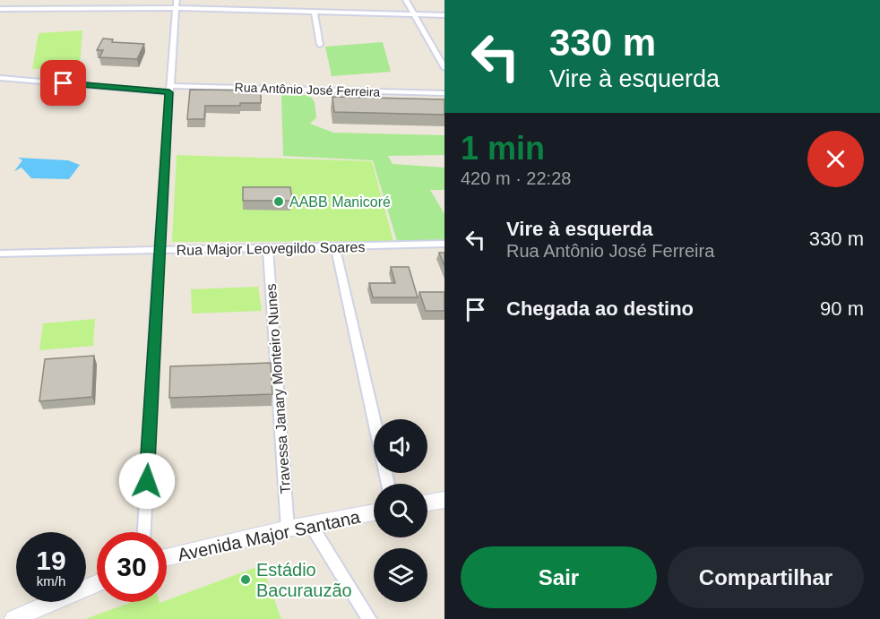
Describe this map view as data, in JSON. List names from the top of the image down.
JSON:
{
  "streets": {
    "street": [
      "Rua Antônio José Ferreira",
      "Rua Major Leovegildo Soares",
      "Travessa Janary Monteiro Nunes",
      "Avenida Major Santana"
    ]
  },
  "crossings": [
    ["Rua Major Leovegildo Soares", "Travessa Janary Monteiro Nunes"],
    ["Travessa Janary Monteiro Nunes", "Avenida Major Santana"]
  ],
  "places": ["AABB Manicoré", "Estádio Bacurauzão"],
  "page": {
    "turn": ["330 m", "Vire à esquerda"],
    "heading": ["1 min", "420 m · 22:28"],
    "list": [
      {
        "name": "Vire à esquerda",
        "note": "Rua Antônio José Ferreira",
        "value": "330 m"
      },
      {
        "name": "Chegada ao destino",
        "value": "90 m"
      }
    ],
    "speed": "19 km/h",
    "limit": "30",
    "buttons": ["Sair", "Compartilhar"]
  }
}
